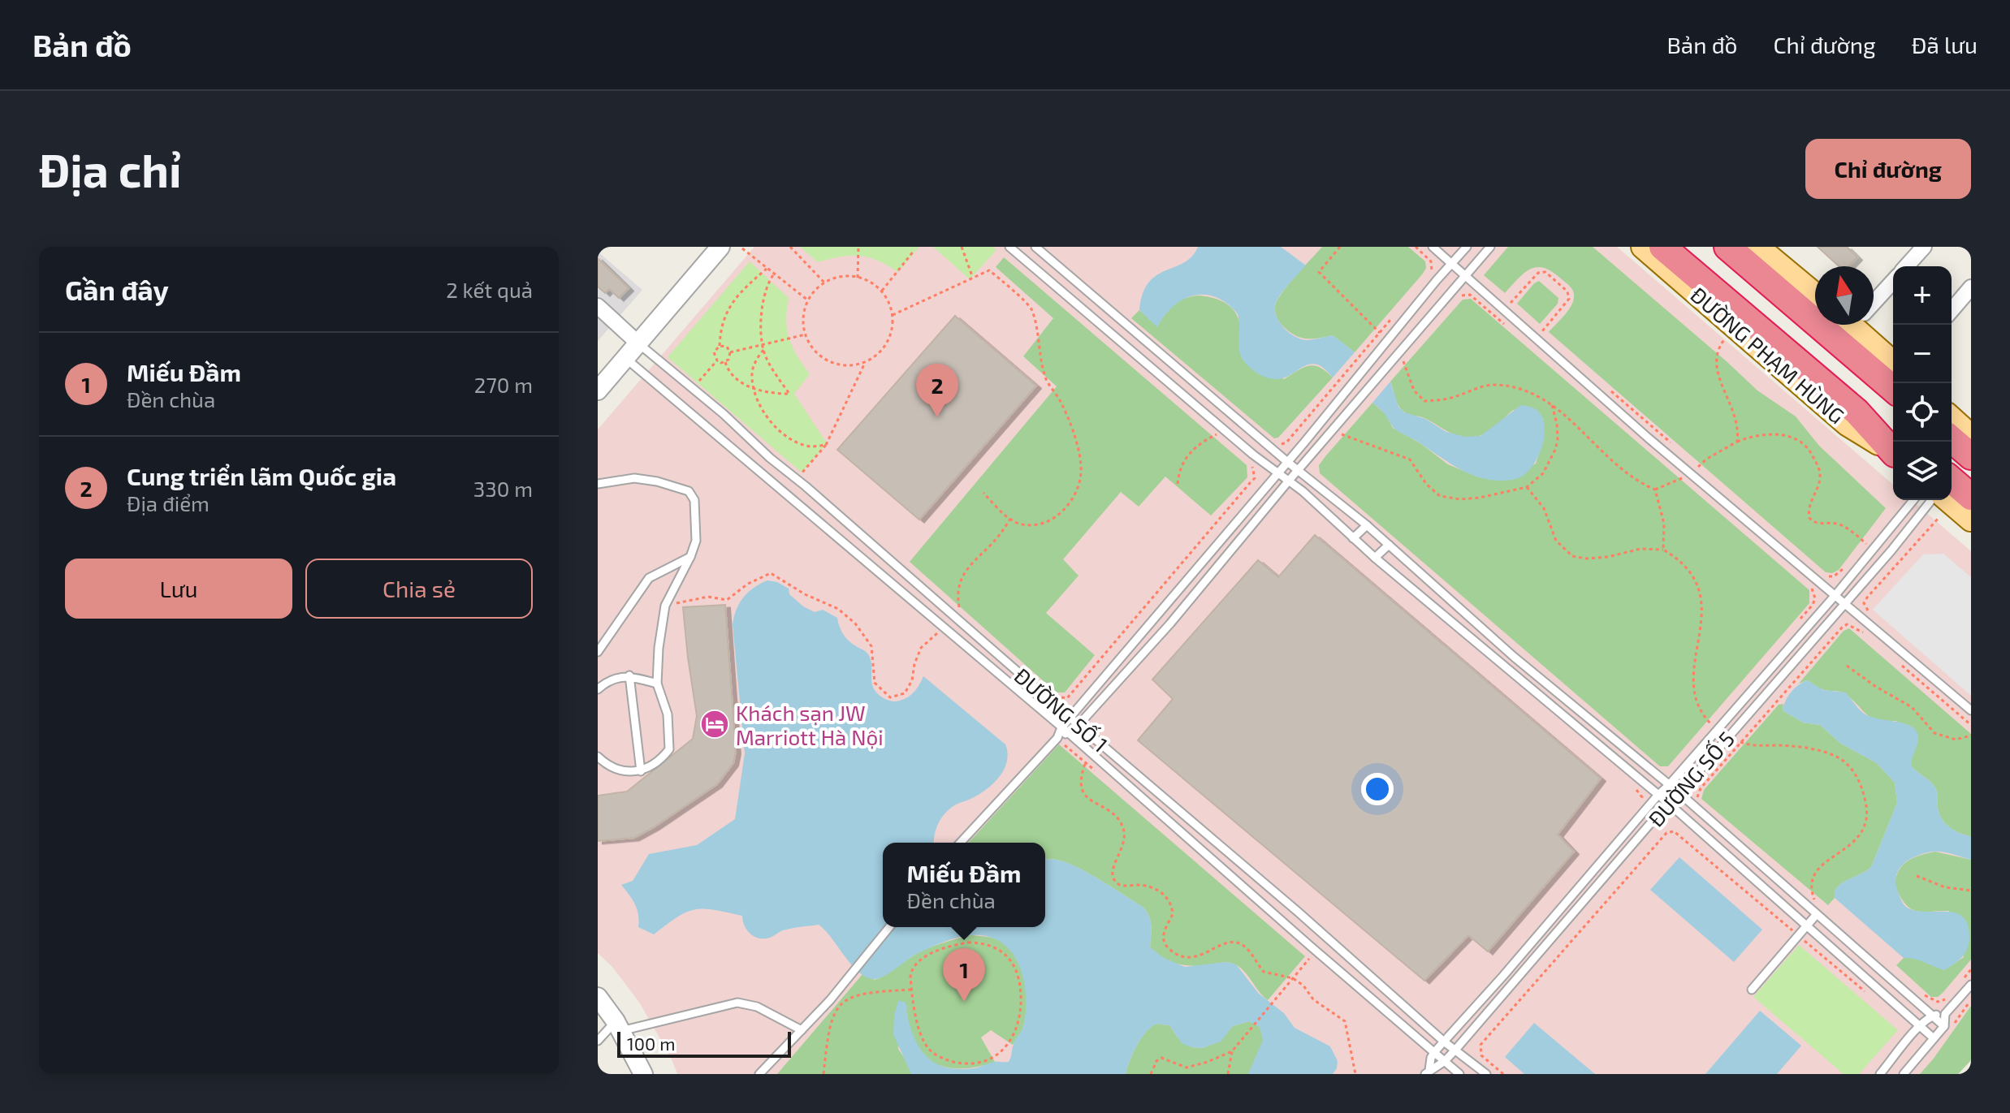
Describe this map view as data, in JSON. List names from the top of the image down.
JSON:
{
  "streets": {
    "main road": ["ĐƯỜNG PHẠM HÙNG"],
    "lane": ["ĐƯỜNG SỐ 1", "ĐƯỜNG SỐ 5"]
  },
  "crossings": [
    ["ĐƯỜNG SỐ 1", "ĐƯỜNG SỐ 5"]
  ],
  "places": {
    "hotel": ["Khách sạn JW Marriott Hà Nội"]
  },
  "scale_bar": "100 m",
  "north": "top",
  "page": {
    "header": "Bản đồ",
    "nav": ["Bản đồ", "Chỉ đường", "Đã lưu"],
    "buttons": [
      "Chỉ đường",
      ["Lưu", "Chia sẻ"]
    ],
    "title": "Địa chỉ",
    "heading": ["Gần đây", "2 kết quả"],
    "map_buttons": ["+", "−"],
    "list": [
      {
        "mark": "1",
        "name": "Miếu Đầm",
        "note": "Đền chùa",
        "value": "270 m"
      },
      {
        "mark": "2",
        "name": "Cung triển lãm Quốc gia",
        "note": "Địa điểm",
        "value": "330 m"
      }
    ],
    "pins": ["2", "1"],
    "popup": ["Miếu Đầm", "Đền chùa"],
    "scale": "100 m"
  }
}
